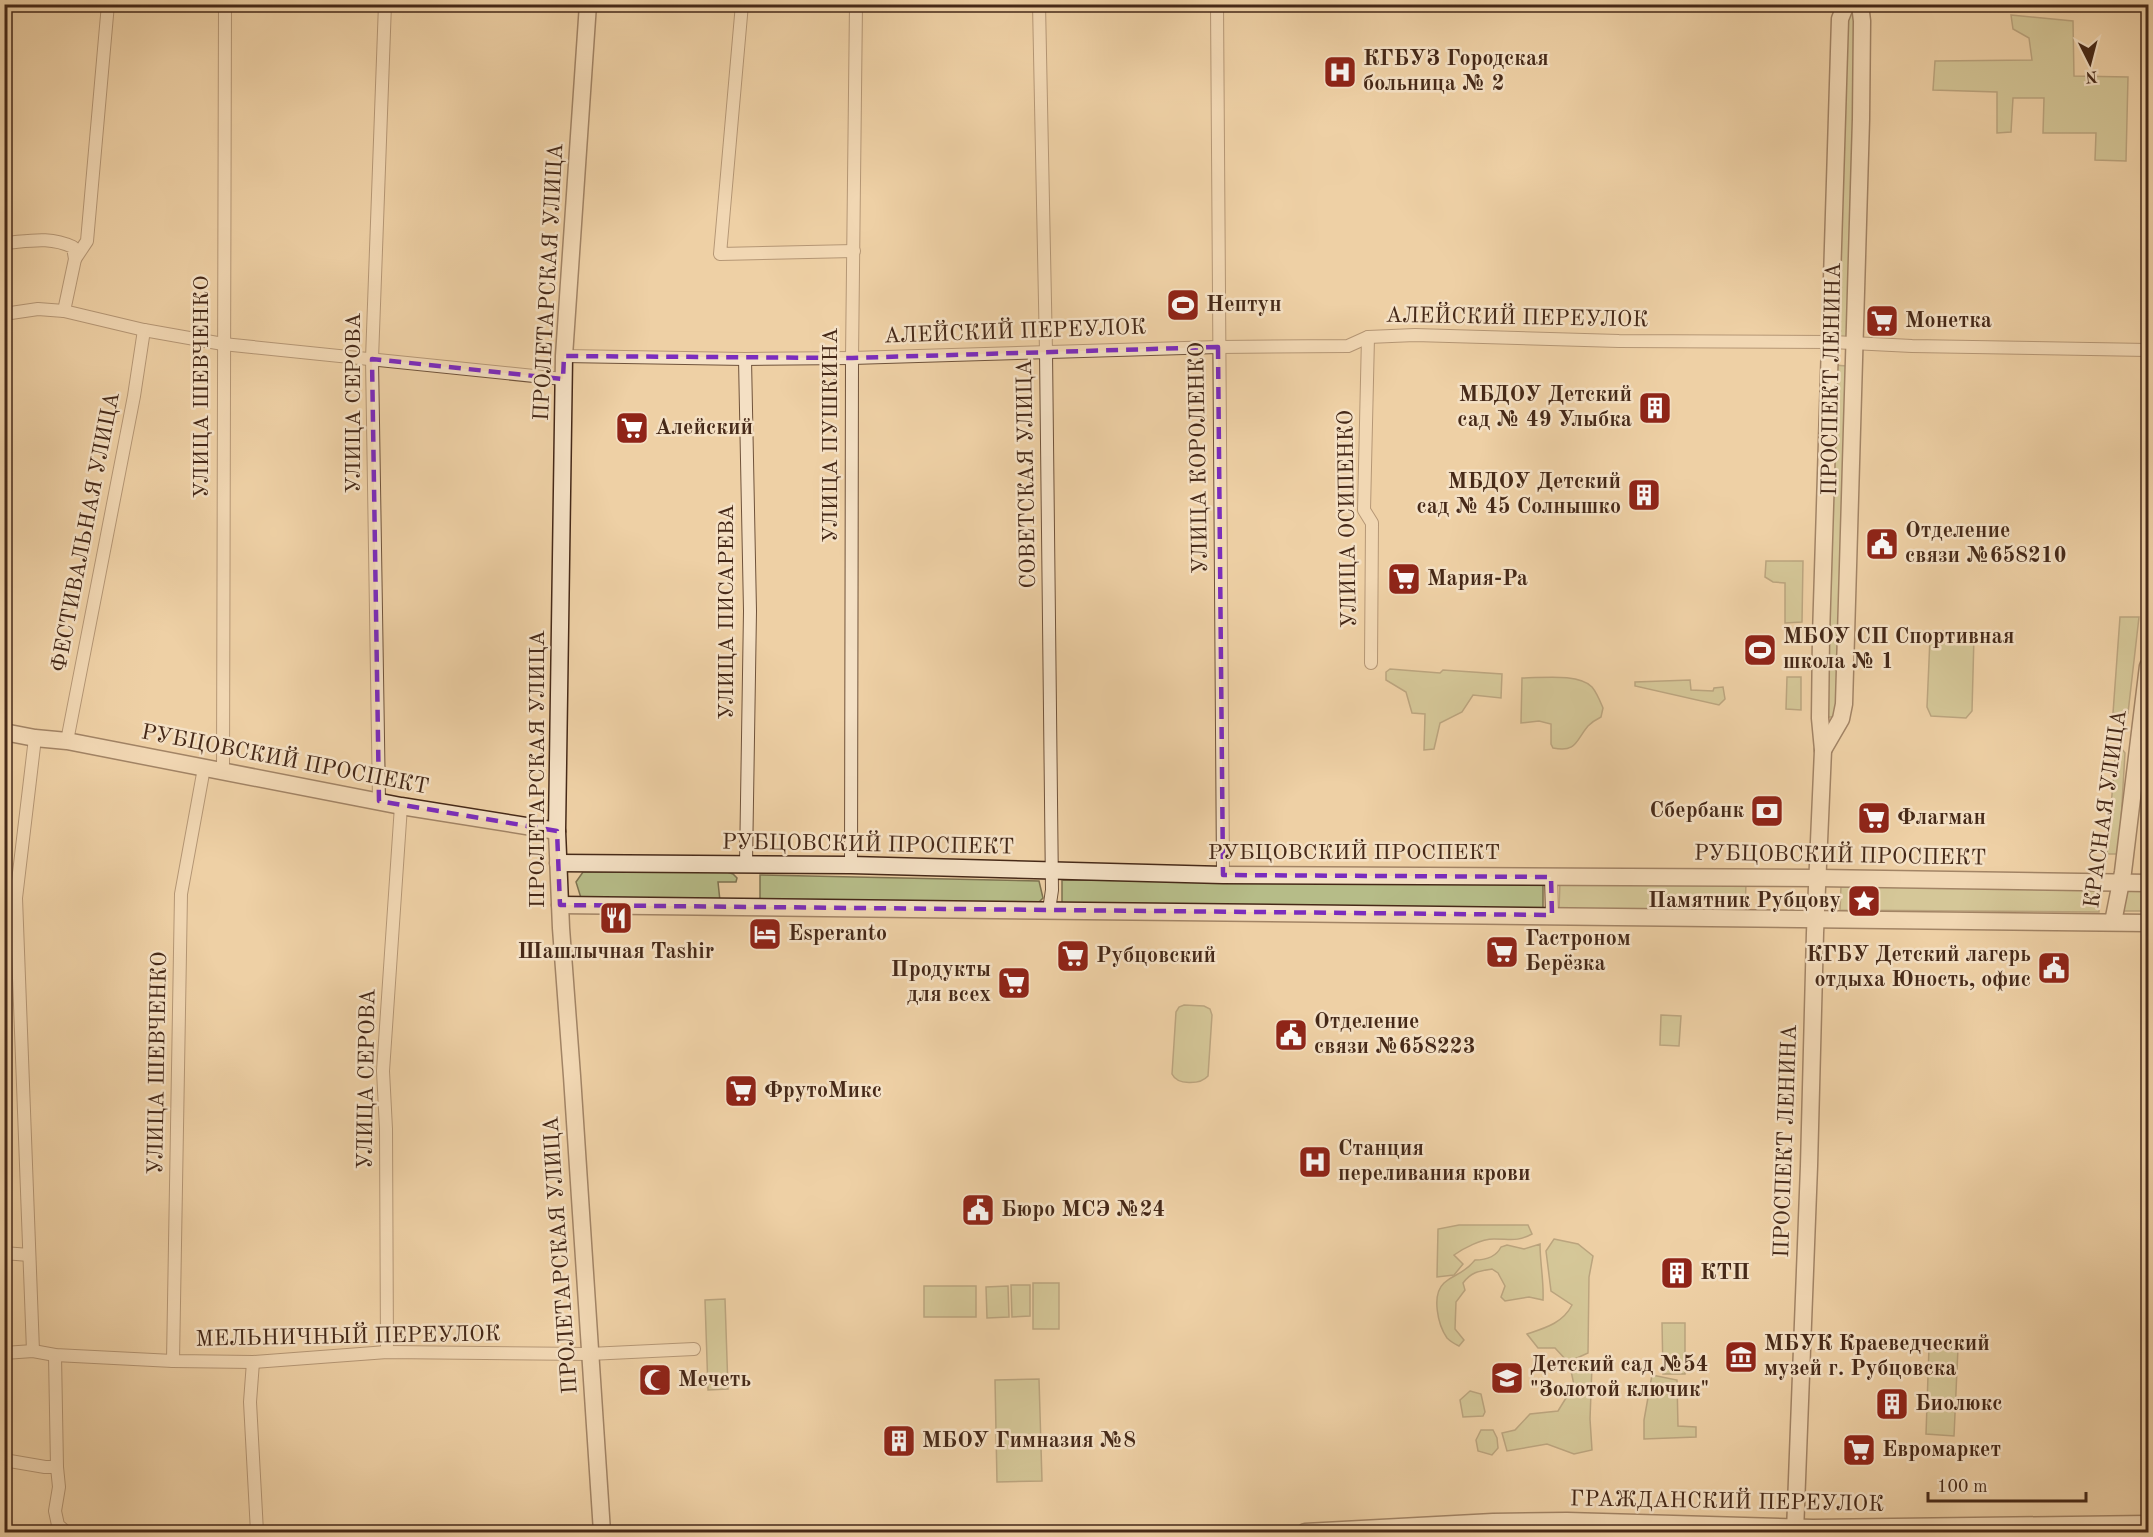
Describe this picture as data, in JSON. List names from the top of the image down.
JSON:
{
  "streets": {
    "street": [
      "ПРОЛЕТАРСКАЯ УЛИЦА",
      "АЛЕЙСКИЙ ПЕРЕУЛОК",
      "ПРОСПЕКТ ЛЕНИНА",
      "УЛИЦА ШЕВЧЕНКО",
      "УЛИЦА СЕРОВА",
      "УЛИЦА ПУШКИНА",
      "УЛИЦА КОРОЛЕНКО",
      "СОВЕТСКАЯ УЛИЦА",
      "УЛИЦА ОСИПЕНКО",
      "ФЕСТИВАЛЬНАЯ УЛИЦА",
      "УЛИЦА ПИСАРЕВА",
      "РУБЦОВСКИЙ ПРОСПЕКТ",
      "КРАСНАЯ УЛИЦА",
      "МЕЛЬНИЧНЫЙ ПЕРЕУЛОК",
      "ГРАЖДАНСКИЙ ПЕРЕУЛОК"
    ]
  },
  "crossings": [
    ["ПРОЛЕТАРСКАЯ УЛИЦА", "АЛЕЙСКИЙ ПЕРЕУЛОК"],
    ["ПРОЛЕТАРСКАЯ УЛИЦА", "РУБЦОВСКИЙ ПРОСПЕКТ"],
    ["ПРОЛЕТАРСКАЯ УЛИЦА", "МЕЛЬНИЧНЫЙ ПЕРЕУЛОК"],
    ["АЛЕЙСКИЙ ПЕРЕУЛОК", "ПРОСПЕКТ ЛЕНИНА"],
    ["АЛЕЙСКИЙ ПЕРЕУЛОК", "УЛИЦА ПУШКИНА"],
    ["АЛЕЙСКИЙ ПЕРЕУЛОК", "УЛИЦА КОРОЛЕНКО"],
    ["АЛЕЙСКИЙ ПЕРЕУЛОК", "СОВЕТСКАЯ УЛИЦА"],
    ["АЛЕЙСКИЙ ПЕРЕУЛОК", "УЛИЦА ОСИПЕНКО"],
    ["АЛЕЙСКИЙ ПЕРЕУЛОК", "УЛИЦА ПИСАРЕВА"],
    ["ПРОСПЕКТ ЛЕНИНА", "РУБЦОВСКИЙ ПРОСПЕКТ"],
    ["ПРОСПЕКТ ЛЕНИНА", "ГРАЖДАНСКИЙ ПЕРЕУЛОК"],
    ["УЛИЦА ШЕВЧЕНКО", "РУБЦОВСКИЙ ПРОСПЕКТ"],
    ["УЛИЦА ШЕВЧЕНКО", "МЕЛЬНИЧНЫЙ ПЕРЕУЛОК"],
    ["УЛИЦА СЕРОВА", "РУБЦОВСКИЙ ПРОСПЕКТ"],
    ["УЛИЦА СЕРОВА", "МЕЛЬНИЧНЫЙ ПЕРЕУЛОК"],
    ["УЛИЦА ПУШКИНА", "РУБЦОВСКИЙ ПРОСПЕКТ"],
    ["УЛИЦА КОРОЛЕНКО", "РУБЦОВСКИЙ ПРОСПЕКТ"],
    ["СОВЕТСКАЯ УЛИЦА", "РУБЦОВСКИЙ ПРОСПЕКТ"],
    ["ФЕСТИВАЛЬНАЯ УЛИЦА", "РУБЦОВСКИЙ ПРОСПЕКТ"],
    ["УЛИЦА ПИСАРЕВА", "РУБЦОВСКИЙ ПРОСПЕКТ"],
    ["РУБЦОВСКИЙ ПРОСПЕКТ", "КРАСНАЯ УЛИЦА"]
  ],
  "places": {
    "hospital": ["КГБУЗ Городская больница № 2", "Станция переливания крови"],
    "sports": ["Нептун", "МБОУ СП Спортивная школа № 1"],
    "supermarket": [
      "Монетка",
      "Алейский",
      "Мария-Ра",
      "Флагман",
      "Гастроном Берёзка",
      "Рубцовский",
      "Продукты для всех",
      "ФрутоМикс",
      "Евромаркет"
    ],
    "building": [
      "МБДОУ Детский сад № 49 Улыбка",
      "МБДОУ Детский сад № 45 Солнышко",
      "КТП",
      "Биолюкс",
      "МБОУ Гимназия №8"
    ],
    "public building": [
      "Отделение связи №658210",
      "КГБУ Детский лагерь отдыха Юность, офис",
      "Отделение связи №658223",
      "Бюро МСЭ №24"
    ],
    "bank": ["Сбербанк"],
    "place": ["Памятник Рубцову"],
    "restaurant": ["Шашлычная Tashir"],
    "hotel": ["Esperanto"],
    "museum": ["МБУК Краеведческий музей г. Рубцовска"],
    "school or university": ["Детский сад №54 \"Золотой ключик\""],
    "mosque": ["Мечеть"]
  },
  "scale_bar": "100 m",
  "north": "bottom"
}
